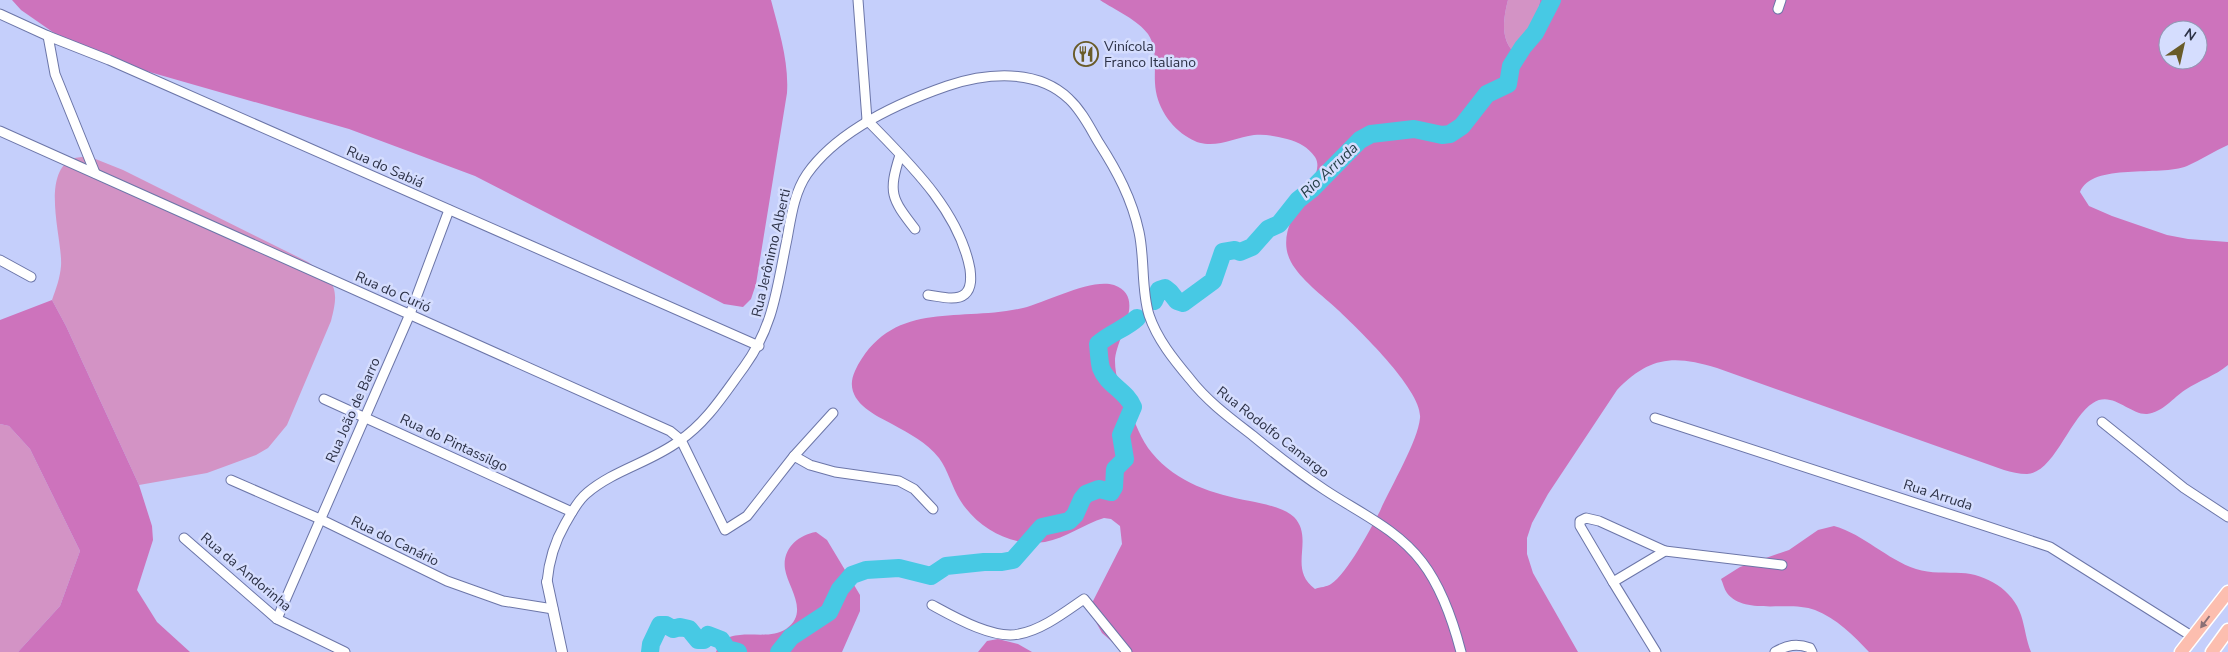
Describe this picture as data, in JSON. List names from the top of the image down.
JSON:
{
  "streets": {
    "street": [
      "Rua do Sabiá",
      "Rua Jerônimo Alberti",
      "Rua do Curió",
      "Rua João de Barro",
      "Rua Rodolfo Camargo",
      "Rua do Pintassilgo",
      "Rua Arruda",
      "Rua do Canário",
      "Rua da Andorinha"
    ]
  },
  "crossings": [
    ["Rua do Sabiá", "Rua Jerônimo Alberti"],
    ["Rua do Sabiá", "Rua João de Barro"],
    ["Rua Jerônimo Alberti", "Rua do Curió"],
    ["Rua Jerônimo Alberti", "Rua Rodolfo Camargo"],
    ["Rua Jerônimo Alberti", "Rua do Pintassilgo"],
    ["Rua Jerônimo Alberti", "Rua do Canário"],
    ["Rua do Curió", "Rua João de Barro"],
    ["Rua João de Barro", "Rua do Pintassilgo"],
    ["Rua João de Barro", "Rua do Canário"],
    ["Rua João de Barro", "Rua da Andorinha"]
  ],
  "water": ["Rio Arruda"],
  "places": {
    "restaurant": ["Vinícola Franco Italiano"]
  },
  "north": "top right"
}
